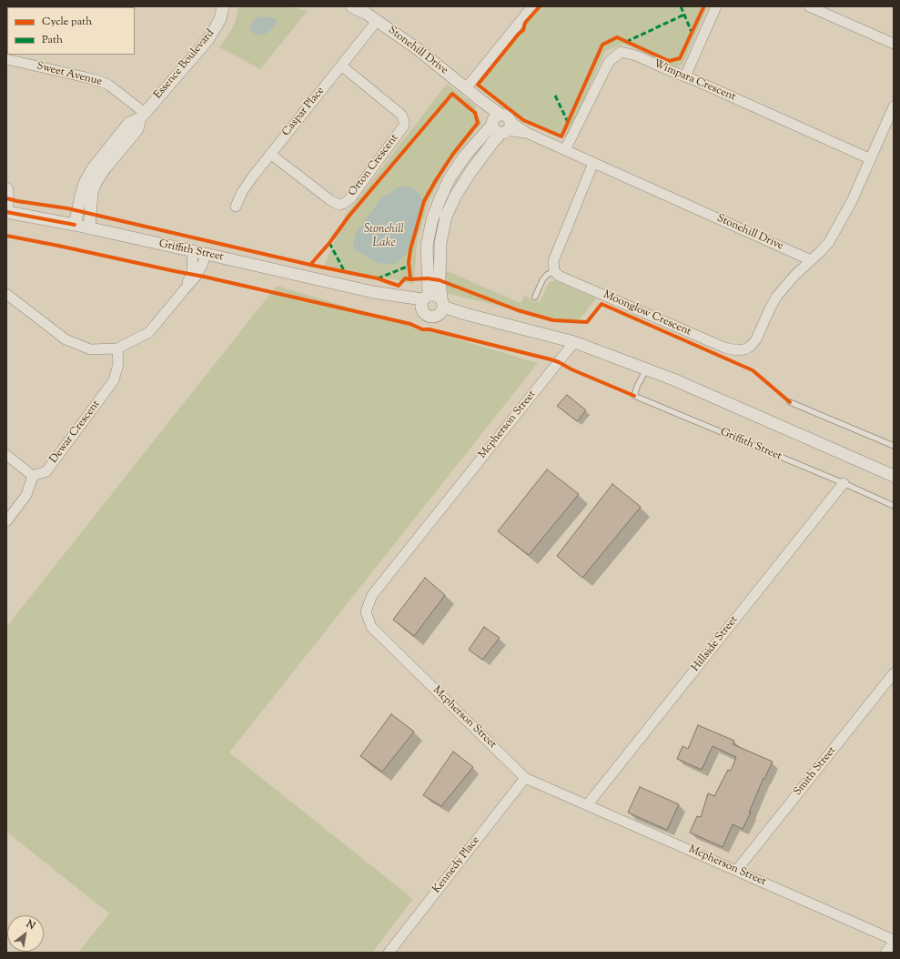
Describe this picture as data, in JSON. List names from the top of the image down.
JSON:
{
  "streets": {
    "street": [
      "Stonehill Drive",
      "Essence Boulevard",
      "Sweet Avenue",
      "Wimpara Crescent",
      "Caspar Place",
      "Orton Crescent",
      "Griffith Street",
      "Moonglow Crescent",
      "Mcpherson Street",
      "Dewar Crescent",
      "Hillside Street",
      "Smith Street",
      "Kennedy Place"
    ]
  },
  "crossings": [
    ["Stonehill Drive", "Wimpara Crescent"],
    ["Stonehill Drive", "Caspar Place"],
    ["Stonehill Drive", "Moonglow Crescent"],
    ["Essence Boulevard", "Sweet Avenue"],
    ["Essence Boulevard", "Griffith Street"],
    ["Caspar Place", "Orton Crescent"],
    ["Griffith Street", "Hillside Street"],
    ["Mcpherson Street", "Hillside Street"],
    ["Mcpherson Street", "Smith Street"],
    ["Mcpherson Street", "Kennedy Place"]
  ],
  "water": ["Stonehill Lake"],
  "legend": ["Cycle path", "Path"],
  "north": "top right"
}
